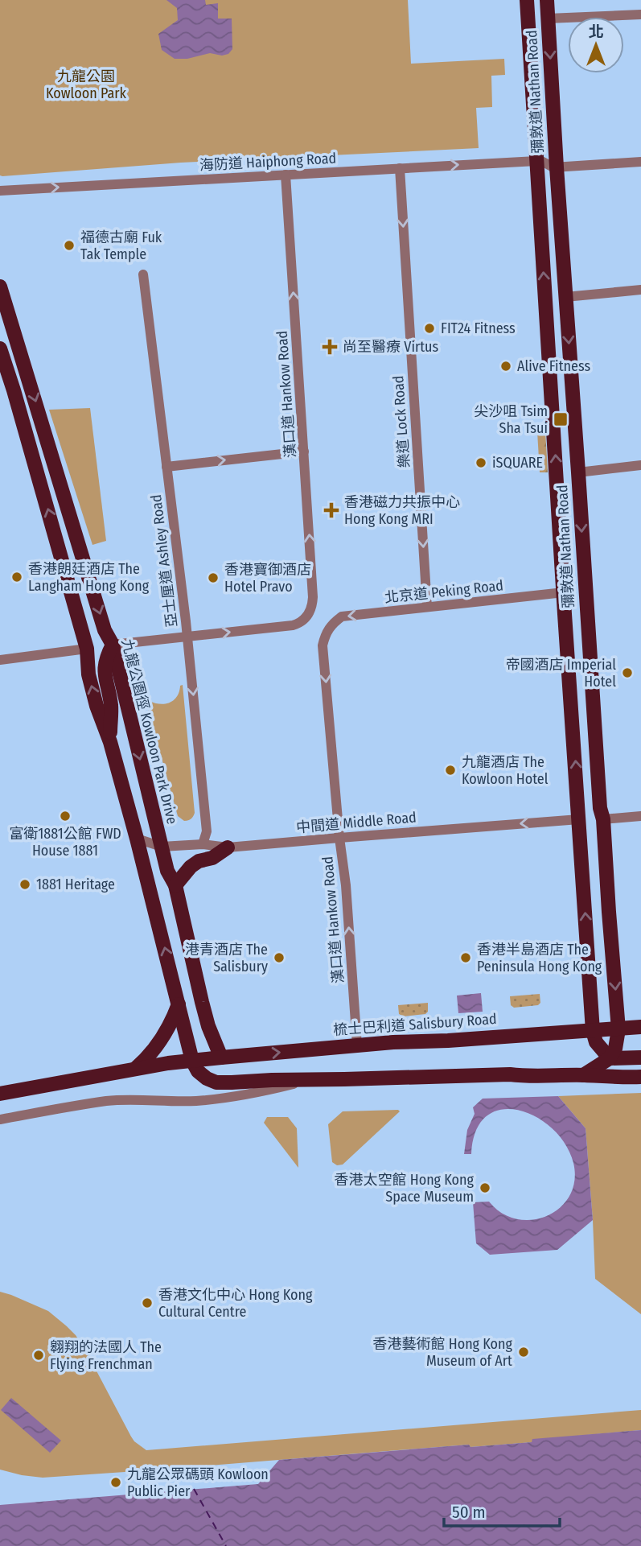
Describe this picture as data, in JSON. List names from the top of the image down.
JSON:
{
  "streets": {
    "main road": ["彌敦道 Nathan Road", "九龍公園徑 Kowloon Park Drive", "梳士巴利道 Salisbury Road"],
    "street": [
      "海防道 Haiphong Road",
      "漢口道 Hankow Road",
      "樂道 Lock Road",
      "亞士厘道 Ashley Road",
      "北京道 Peking Road",
      "中間道 Middle Road"
    ]
  },
  "crossings": [
    ["彌敦道 Nathan Road", "海防道 Haiphong Road"],
    ["彌敦道 Nathan Road", "北京道 Peking Road"],
    ["彌敦道 Nathan Road", "中間道 Middle Road"],
    ["彌敦道 Nathan Road", "梳士巴利道 Salisbury Road"],
    ["海防道 Haiphong Road", "漢口道 Hankow Road"],
    ["海防道 Haiphong Road", "樂道 Lock Road"],
    ["漢口道 Hankow Road", "亞士厘道 Ashley Road"],
    ["漢口道 Hankow Road", "北京道 Peking Road"],
    ["漢口道 Hankow Road", "中間道 Middle Road"],
    ["漢口道 Hankow Road", "梳士巴利道 Salisbury Road"],
    ["樂道 Lock Road", "北京道 Peking Road"],
    ["亞士厘道 Ashley Road", "中間道 Middle Road"],
    ["九龍公園徑 Kowloon Park Drive", "中間道 Middle Road"],
    ["九龍公園徑 Kowloon Park Drive", "梳士巴利道 Salisbury Road"]
  ],
  "one_way": [
    "海防道 Haiphong Road",
    "樂道 Lock Road",
    "亞士厘道 Ashley Road",
    "北京道 Peking Road",
    "中間道 Middle Road"
  ],
  "parks": ["九龍公園 Kowloon Park"],
  "places": {
    "other": [
      "福德古廟 Fuk Tak Temple",
      "FIT24 Fitness",
      "Alive Fitness",
      "iSQUARE",
      "香港朗廷酒店 The Langham Hong Kong",
      "香港寶御酒店 Hotel Pravo",
      "帝國酒店 Imperial Hotel",
      "九龍酒店 The Kowloon Hotel",
      "富衛1881公館 FWD House 1881",
      "1881 Heritage",
      "港青酒店 The Salisbury",
      "香港半島酒店 The Peninsula Hong Kong",
      "香港太空館 Hong Kong Space Museum",
      "香港文化中心 Hong Kong Cultural Centre",
      "香港藝術館 Hong Kong Museum of Art",
      "翱翔的法國人 The Flying Frenchman",
      "九龍公眾碼頭 Kowloon Public Pier"
    ],
    "health": ["尚至醫療 Virtus", "香港磁力共振中心 Hong Kong MRI"],
    "transit": ["尖沙咀 Tsim Sha Tsui"]
  },
  "scale_bar": "50 m",
  "north": "top"
}
